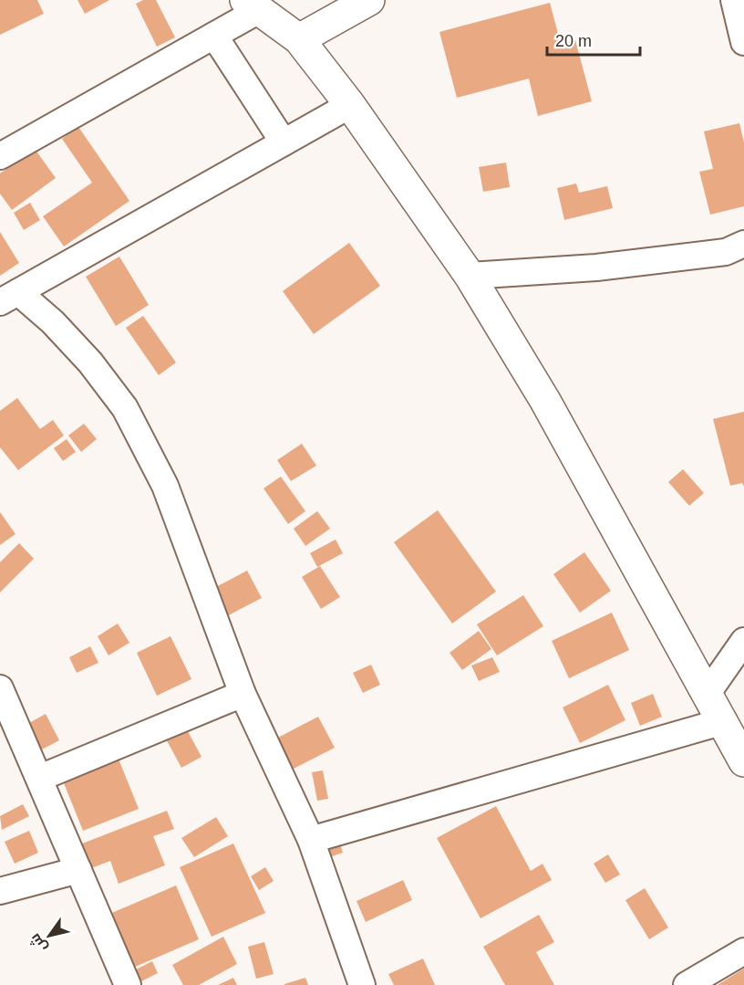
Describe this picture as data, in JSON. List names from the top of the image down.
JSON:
{
  "scale_bar": "20 m",
  "north": "bottom left"
}
